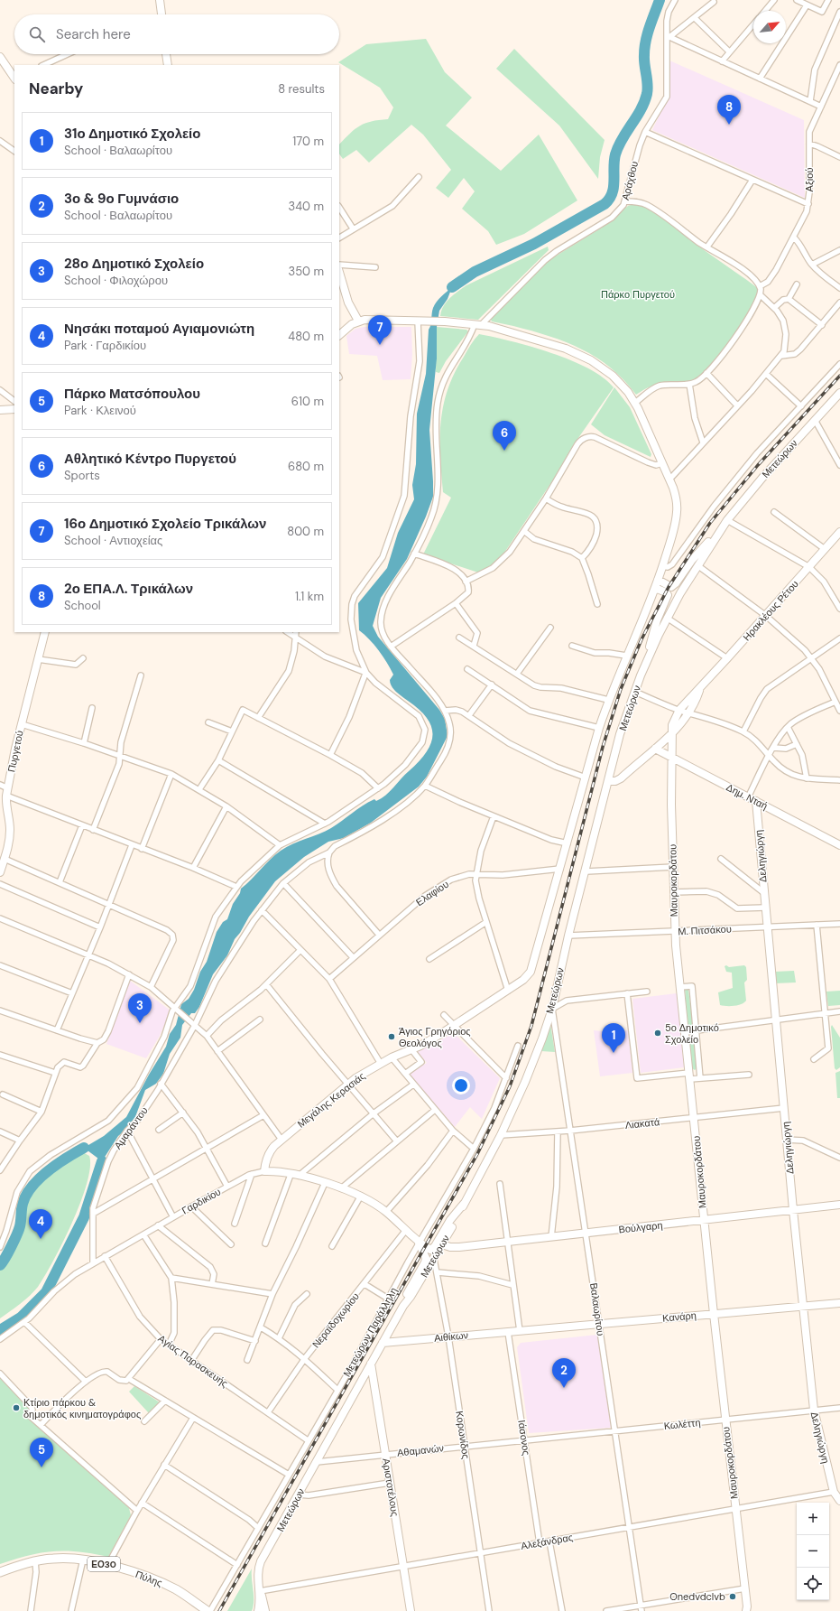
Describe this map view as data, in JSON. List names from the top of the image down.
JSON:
{
  "streets": {
    "main road": ["ΕΟ30", "Πύλης"],
    "street": [
      "Αξιού",
      "Αράχθου",
      "Μετεώρων",
      "Ηρακλέους Ρέτου",
      "Πυργετού",
      "Δημ. Νταή",
      "Δεληγιώργη",
      "Μαυροκορδάτου",
      "Ελαφίου",
      "Μ. Πιτσάκου",
      "Μεγάλης Κερασιάς",
      "Λιακατά",
      "Αμαράντου",
      "Γαρδικίου",
      "Βούλγαρη",
      "Βαλαωρίτου",
      "Κανάρη",
      "Νεραϊδοχωρίου",
      "Μετεώρων Παράλληλη",
      "Αιθίκων",
      "Αγίας Παρασκευής",
      "Κωλέττη",
      "Κορωνίδος",
      "Ιάσονος",
      "Αθαμανών",
      "Αριστοτέλους",
      "Αλεξάνδρας"
    ]
  },
  "crossings": [
    ["Αράχθου", "Μεγάλης Κερασιάς"],
    ["Μετεώρων", "Μ. Πιτσάκου"],
    ["Μετεώρων", "Λιακατά"],
    ["Μετεώρων", "Βούλγαρη"],
    ["Μετεώρων", "Βαλαωρίτου"],
    ["Μετεώρων", "Αιθίκων"],
    ["Μετεώρων", "Κορωνίδος"],
    ["Μετεώρων", "Αθαμανών"],
    ["Μετεώρων", "Αριστοτέλους"],
    ["Μετεώρων", "Αλεξάνδρας"],
    ["Ηρακλέους Ρέτου", "Μαυροκορδάτου"],
    ["Δημ. Νταή", "Δεληγιώργη"],
    ["Δημ. Νταή", "Μαυροκορδάτου"],
    ["Δεληγιώργη", "Μ. Πιτσάκου"],
    ["Δεληγιώργη", "Λιακατά"],
    ["Δεληγιώργη", "Βούλγαρη"],
    ["Δεληγιώργη", "Κανάρη"],
    ["Δεληγιώργη", "Κωλέττη"],
    ["Δεληγιώργη", "Αλεξάνδρας"],
    ["Μαυροκορδάτου", "Μ. Πιτσάκου"],
    ["Μαυροκορδάτου", "Λιακατά"],
    ["Μαυροκορδάτου", "Βούλγαρη"],
    ["Μαυροκορδάτου", "Κανάρη"],
    ["Μαυροκορδάτου", "Κωλέττη"],
    ["Μαυροκορδάτου", "Αλεξάνδρας"],
    ["Ελαφίου", "Μεγάλης Κερασιάς"],
    ["Μεγάλης Κερασιάς", "Γαρδικίου"],
    ["Λιακατά", "Βαλαωρίτου"],
    ["Αμαράντου", "Γαρδικίου"],
    ["Γαρδικίου", "Νεραϊδοχωρίου"],
    ["Γαρδικίου", "Μετεώρων Παράλληλη"],
    ["Γαρδικίου", "Αγίας Παρασκευής"],
    ["Βούλγαρη", "Βαλαωρίτου"],
    ["Βαλαωρίτου", "Κανάρη"],
    ["Βαλαωρίτου", "Κωλέττη"],
    ["Βαλαωρίτου", "Αλεξάνδρας"],
    ["Κανάρη", "Αιθίκων"],
    ["Νεραϊδοχωρίου", "Αγίας Παρασκευής"],
    ["Μετεώρων Παράλληλη", "Αγίας Παρασκευής"],
    ["Αιθίκων", "Κορωνίδος"],
    ["Αιθίκων", "Ιάσονος"],
    ["Κωλέττη", "Ιάσονος"],
    ["Κωλέττη", "Αθαμανών"],
    ["Κορωνίδος", "Αθαμανών"],
    ["Κορωνίδος", "Αλεξάνδρας"],
    ["Ιάσονος", "Αθαμανών"],
    ["Ιάσονος", "Αλεξάνδρας"],
    ["Αθαμανών", "Αριστοτέλους"],
    ["Αριστοτέλους", "Αλεξάνδρας"]
  ],
  "parks": ["Πάρκο Πυργετού"],
  "places": [
    "5ο Δημοτικό Σχολείο",
    "Άγιος Γρηγόριος Θεολόγος",
    "Κτίριο πάρκου & δημοτικός κινηματογράφος",
    "Onedvdclvb"
  ],
  "north": "top right",
  "page": {
    "search": "Search here",
    "heading": ["Nearby", "8 results"],
    "pins": [
      "8",
      "7",
      "6",
      "3",
      "1",
      "4",
      "2",
      "5"
    ],
    "list": [
      {
        "mark": "1",
        "name": "31ο Δημοτικό Σχολείο",
        "note": "School · Βαλαωρίτου",
        "value": "170 m"
      },
      {
        "mark": "2",
        "name": "3ο & 9ο Γυμνάσιο",
        "note": "School · Βαλαωρίτου",
        "value": "340 m"
      },
      {
        "mark": "3",
        "name": "28ο Δημοτικό Σχολείο",
        "note": "School · Φιλοχώρου",
        "value": "350 m"
      },
      {
        "mark": "4",
        "name": "Νησάκι ποταμού Αγιαμονιώτη",
        "note": "Park · Γαρδικίου",
        "value": "480 m"
      },
      {
        "mark": "5",
        "name": "Πάρκο Ματσόπουλου",
        "note": "Park · Κλεινού",
        "value": "610 m"
      },
      {
        "mark": "6",
        "name": "Αθλητικό Κέντρο Πυργετού",
        "note": "Sports",
        "value": "680 m"
      },
      {
        "mark": "7",
        "name": "16ο Δημοτικό Σχολείο Τρικάλων",
        "note": "School · Αντιοχείας",
        "value": "800 m"
      },
      {
        "mark": "8",
        "name": "2ο ΕΠΑ.Λ. Τρικάλων",
        "note": "School",
        "value": "1.1 km"
      }
    ],
    "map_buttons": ["+", "−"]
  }
}
